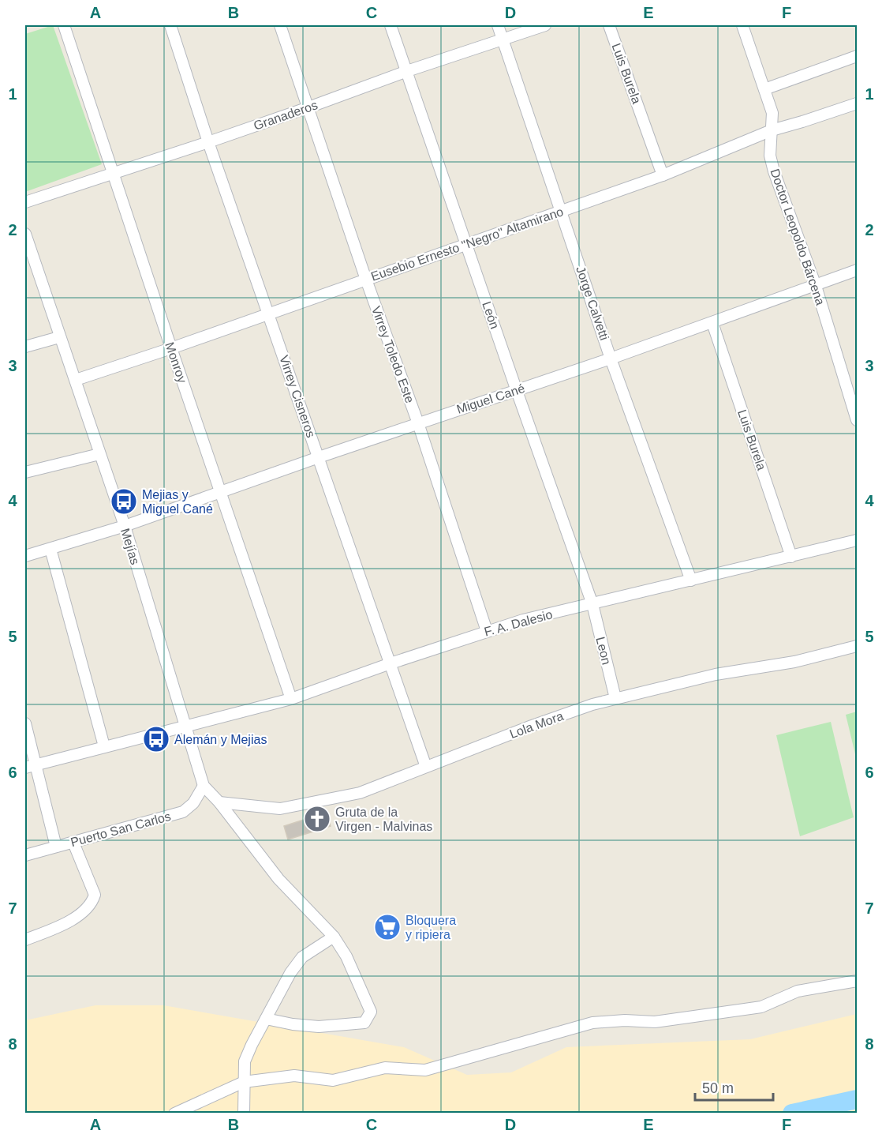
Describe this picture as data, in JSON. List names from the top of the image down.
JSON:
{
  "streets": {
    "street": [
      "Luis Burela",
      "Granaderos",
      "Doctor Leopoldo Bárcena",
      "Eusebio Ernesto \"Negro\" Altamirano",
      "Jorge Calvetti",
      "León",
      "Virrey Toledo Este",
      "Monroy",
      "Virrey Cisneros",
      "Miguel Cané",
      "Mejías",
      "F. A. Dalesio",
      "Leon",
      "Lola Mora",
      "Puerto San Carlos"
    ]
  },
  "crossings": [
    ["Luis Burela", "Eusebio Ernesto \"Negro\" Altamirano"],
    ["Luis Burela", "Miguel Cané"],
    ["Luis Burela", "F. A. Dalesio"],
    ["Granaderos", "Jorge Calvetti"],
    ["Granaderos", "León"],
    ["Granaderos", "Virrey Toledo Este"],
    ["Granaderos", "Monroy"],
    ["Granaderos", "Virrey Cisneros"],
    ["Doctor Leopoldo Bárcena", "Eusebio Ernesto \"Negro\" Altamirano"],
    ["Doctor Leopoldo Bárcena", "Miguel Cané"],
    ["Eusebio Ernesto \"Negro\" Altamirano", "Jorge Calvetti"],
    ["Eusebio Ernesto \"Negro\" Altamirano", "León"],
    ["Eusebio Ernesto \"Negro\" Altamirano", "Virrey Toledo Este"],
    ["Eusebio Ernesto \"Negro\" Altamirano", "Monroy"],
    ["Eusebio Ernesto \"Negro\" Altamirano", "Virrey Cisneros"],
    ["Eusebio Ernesto \"Negro\" Altamirano", "Mejías"],
    ["Jorge Calvetti", "Miguel Cané"],
    ["Jorge Calvetti", "F. A. Dalesio"],
    ["León", "Miguel Cané"],
    ["León", "F. A. Dalesio"],
    ["León", "Leon"],
    ["Virrey Toledo Este", "Miguel Cané"],
    ["Virrey Toledo Este", "F. A. Dalesio"],
    ["Monroy", "Miguel Cané"],
    ["Monroy", "F. A. Dalesio"],
    ["Virrey Cisneros", "Miguel Cané"],
    ["Virrey Cisneros", "F. A. Dalesio"],
    ["Virrey Cisneros", "Lola Mora"],
    ["Miguel Cané", "Mejías"],
    ["Mejías", "F. A. Dalesio"],
    ["Mejías", "Lola Mora"],
    ["Mejías", "Puerto San Carlos"],
    ["F. A. Dalesio", "Leon"],
    ["Leon", "Lola Mora"]
  ],
  "places": {
    "bus stop": ["Mejias y Miguel Cané", "Alemán y Mejias"],
    "church": ["Gruta de la Virgen - Malvinas"],
    "supermarket": ["Bloquera y ripiera"]
  },
  "scale_bar": "50 m",
  "grid": {
    "columns": [
      "A",
      "B",
      "C",
      "D",
      "E",
      "F"
    ],
    "rows": [
      "1",
      "2",
      "3",
      "4",
      "5",
      "6",
      "7",
      "8"
    ]
  }
}
